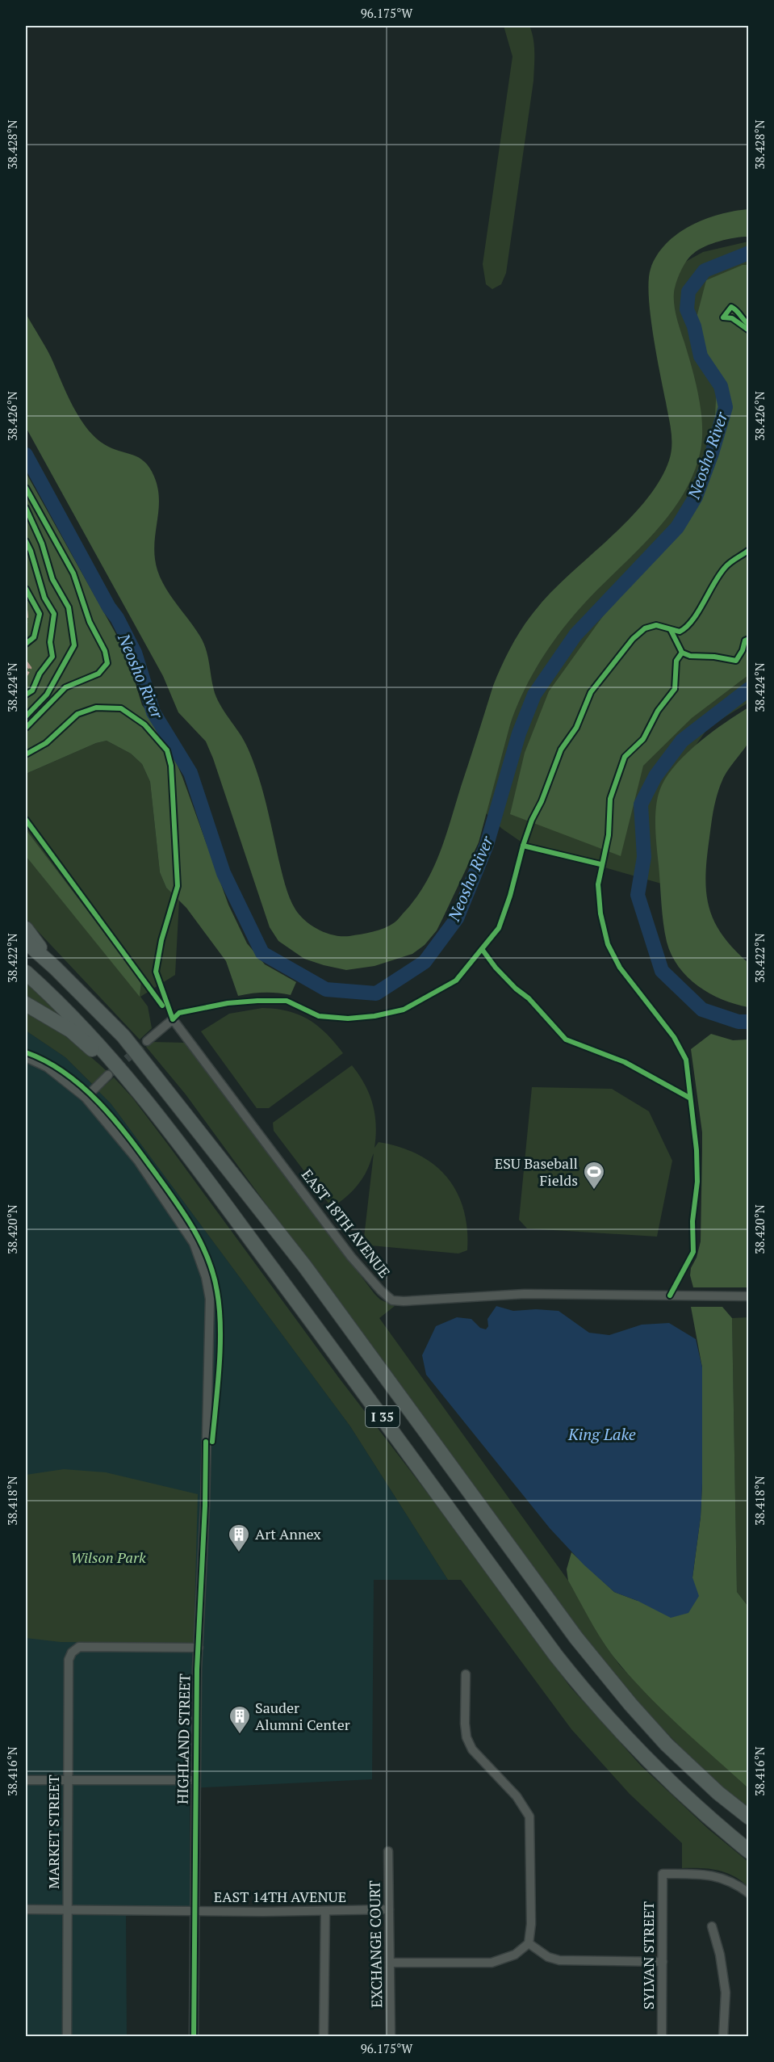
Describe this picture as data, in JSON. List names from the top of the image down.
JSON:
{
  "streets": {
    "highway": ["I 35"],
    "street": [
      "EAST 18TH AVENUE",
      "HIGHLAND STREET",
      "MARKET STREET",
      "EAST 14TH AVENUE",
      "EXCHANGE COURT",
      "SYLVAN STREET"
    ]
  },
  "crossings": [
    ["HIGHLAND STREET", "MARKET STREET"],
    ["HIGHLAND STREET", "EAST 14TH AVENUE"],
    ["MARKET STREET", "EAST 14TH AVENUE"],
    ["EAST 14TH AVENUE", "EXCHANGE COURT"]
  ],
  "water": ["Neosho River", "King Lake"],
  "parks": ["Wilson Park"],
  "places": {
    "sports": ["ESU Baseball Fields"],
    "building": ["Art Annex", "Sauder Alumni Center"]
  },
  "coordinates": [
    "96.175°W",
    "38.428°N",
    "38.426°N",
    "38.424°N",
    "38.422°N",
    "38.420°N",
    "38.418°N",
    "38.416°N"
  ]
}
